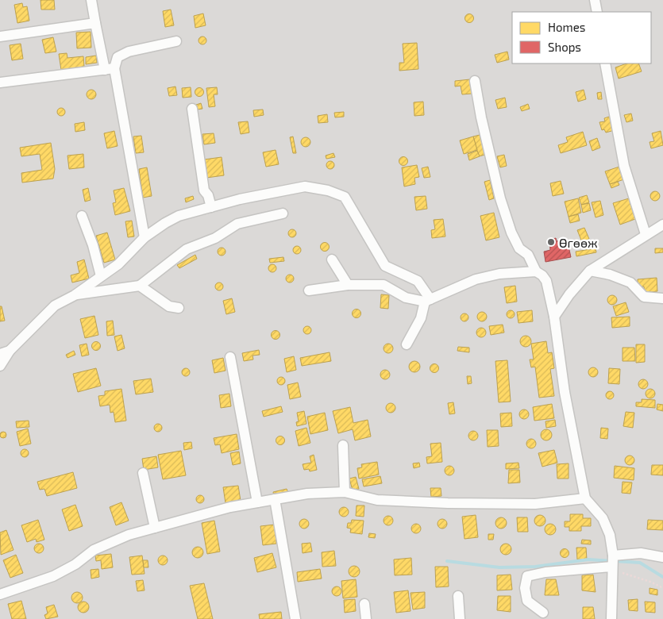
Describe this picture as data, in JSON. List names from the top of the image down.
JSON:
{
  "places": ["Өгөөж"],
  "legend": ["Homes", "Shops"]
}
